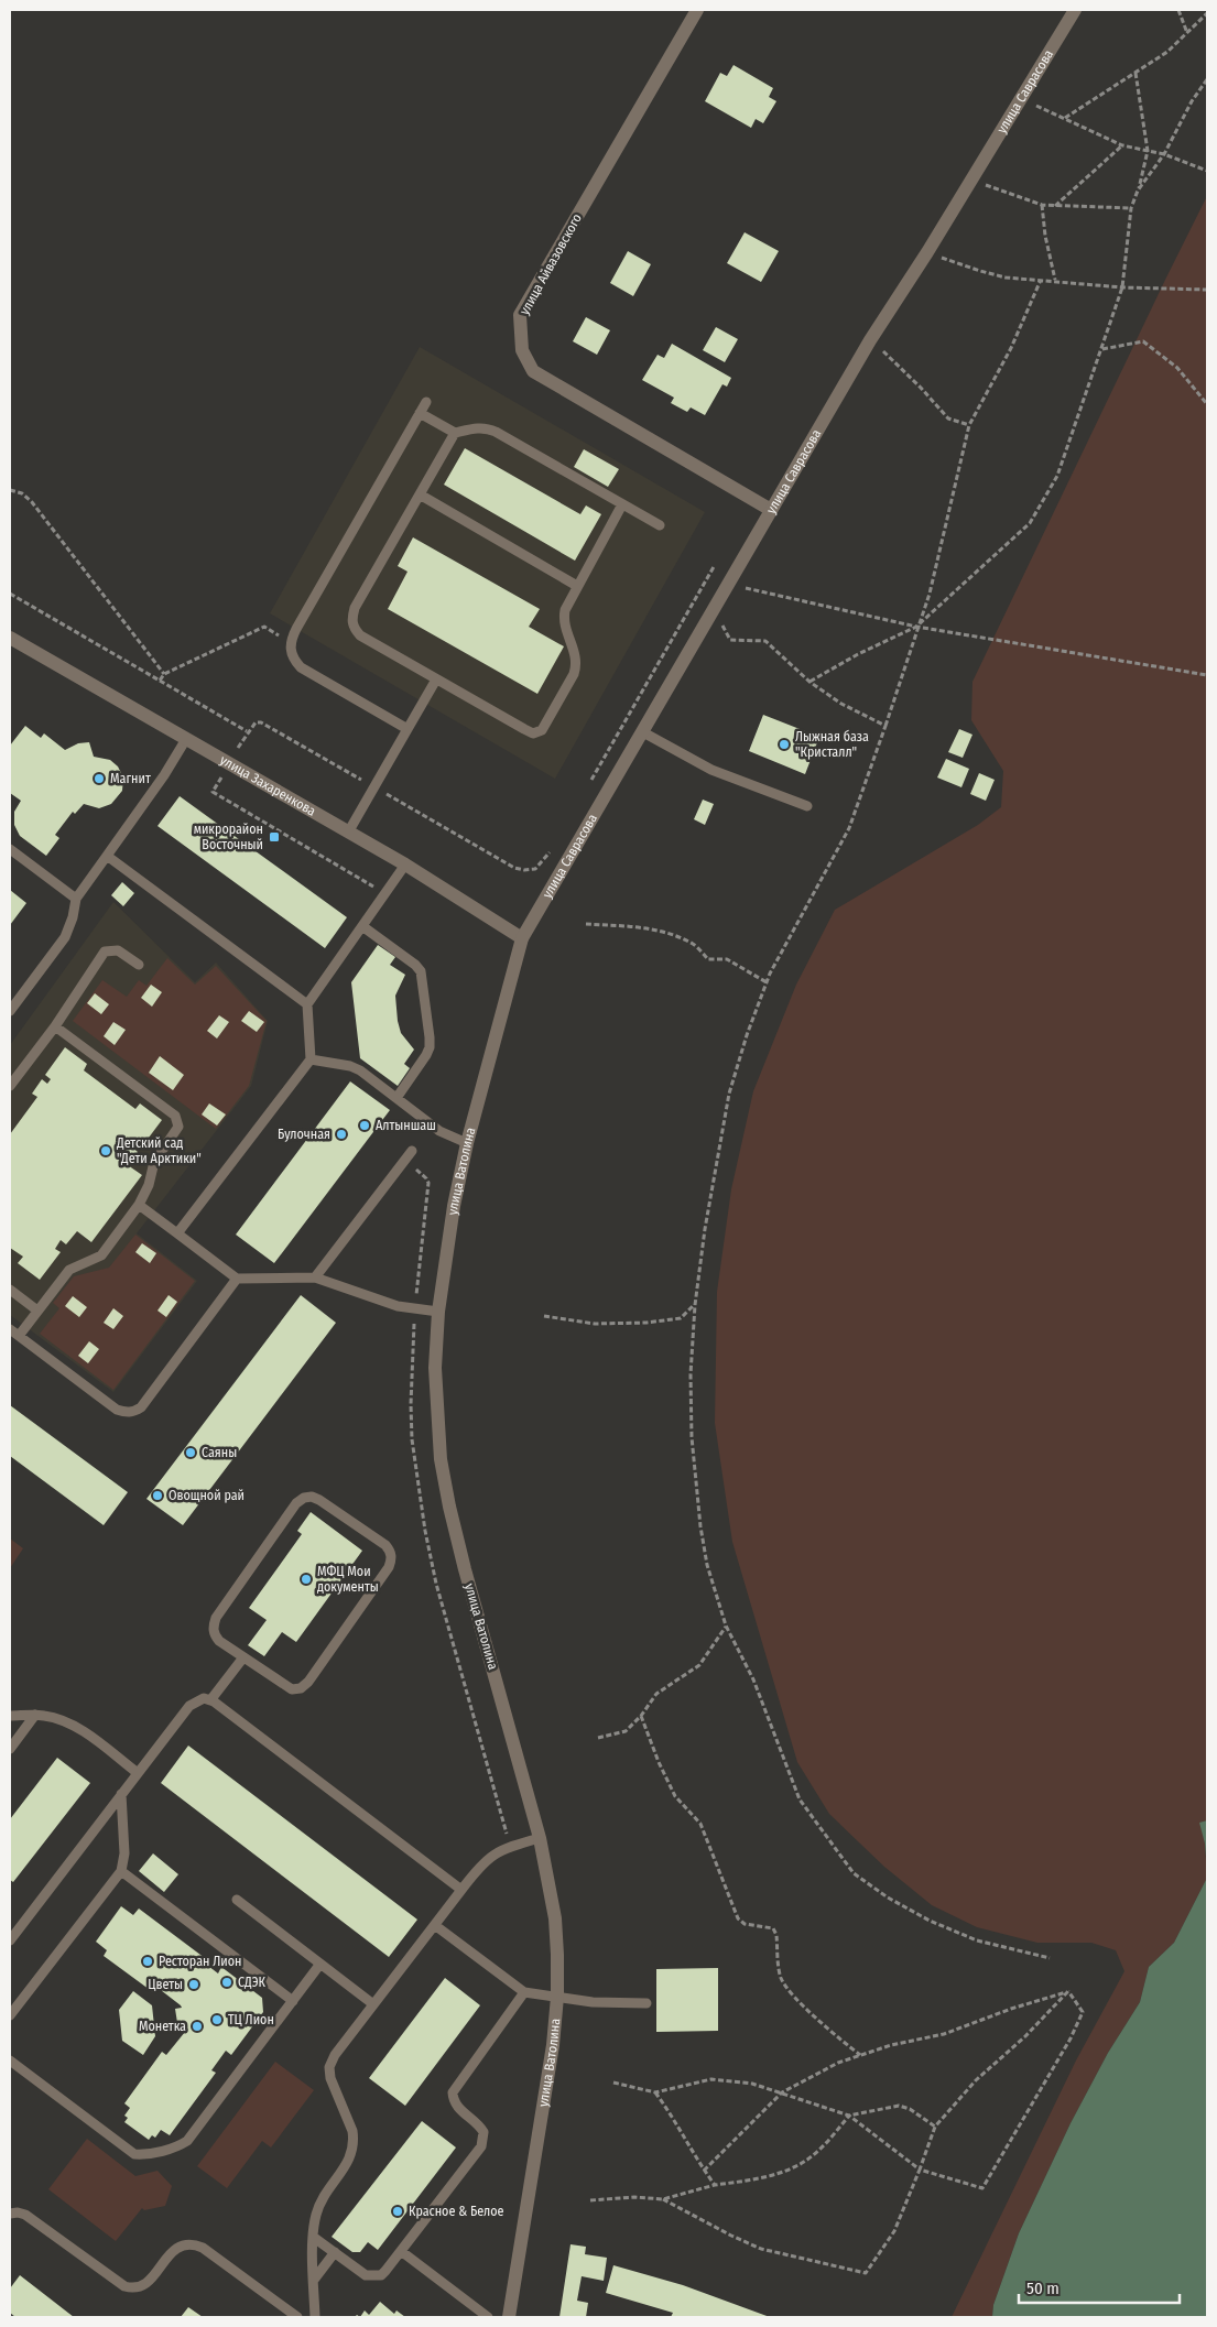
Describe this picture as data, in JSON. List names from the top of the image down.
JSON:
{
  "streets": {
    "street": [
      "улица Саврасова",
      "улица Айвазовского",
      "улица Захаренкова",
      "улица Ватолина"
    ]
  },
  "crossings": [
    ["улица Саврасова", "улица Айвазовского"],
    ["улица Саврасова", "улица Захаренкова"],
    ["улица Саврасова", "улица Ватолина"],
    ["улица Захаренкова", "улица Ватолина"]
  ],
  "places": {
    "other": [
      "Лыжная база \"Кристалл\"",
      "Магнит",
      "Алтыншаш",
      "Булочная",
      "Детский сад \"Дети Арктики\"",
      "Саяны",
      "Овощной рай",
      "МФЦ Мои документы",
      "Ресторан Лион",
      "СДЭК",
      "Цветы",
      "ТЦ Лион",
      "Монетка",
      "Красное & Белое"
    ],
    "transit": ["микрорайон Восточный"]
  },
  "scale_bar": "50 m"
}
